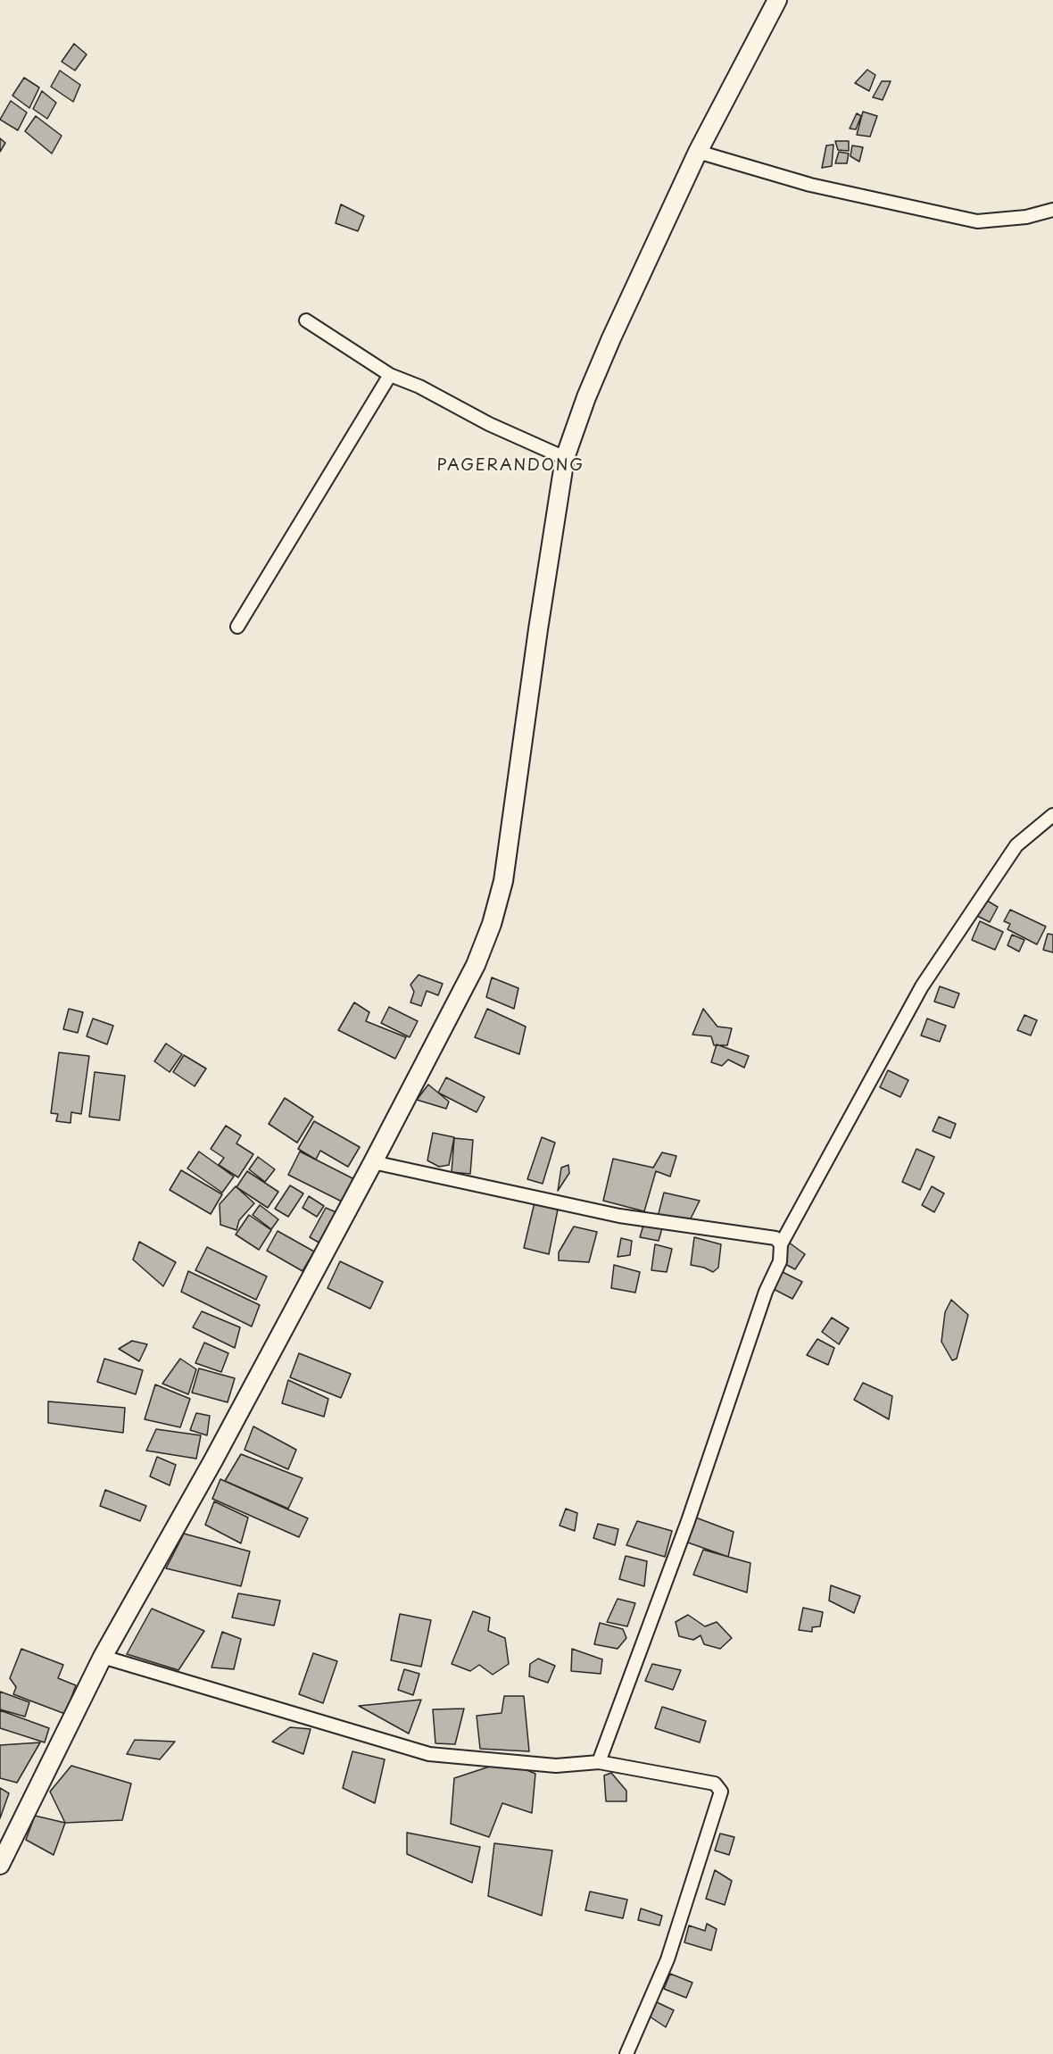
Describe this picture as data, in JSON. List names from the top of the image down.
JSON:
{
  "districts": ["PAGERANDONG"]
}
